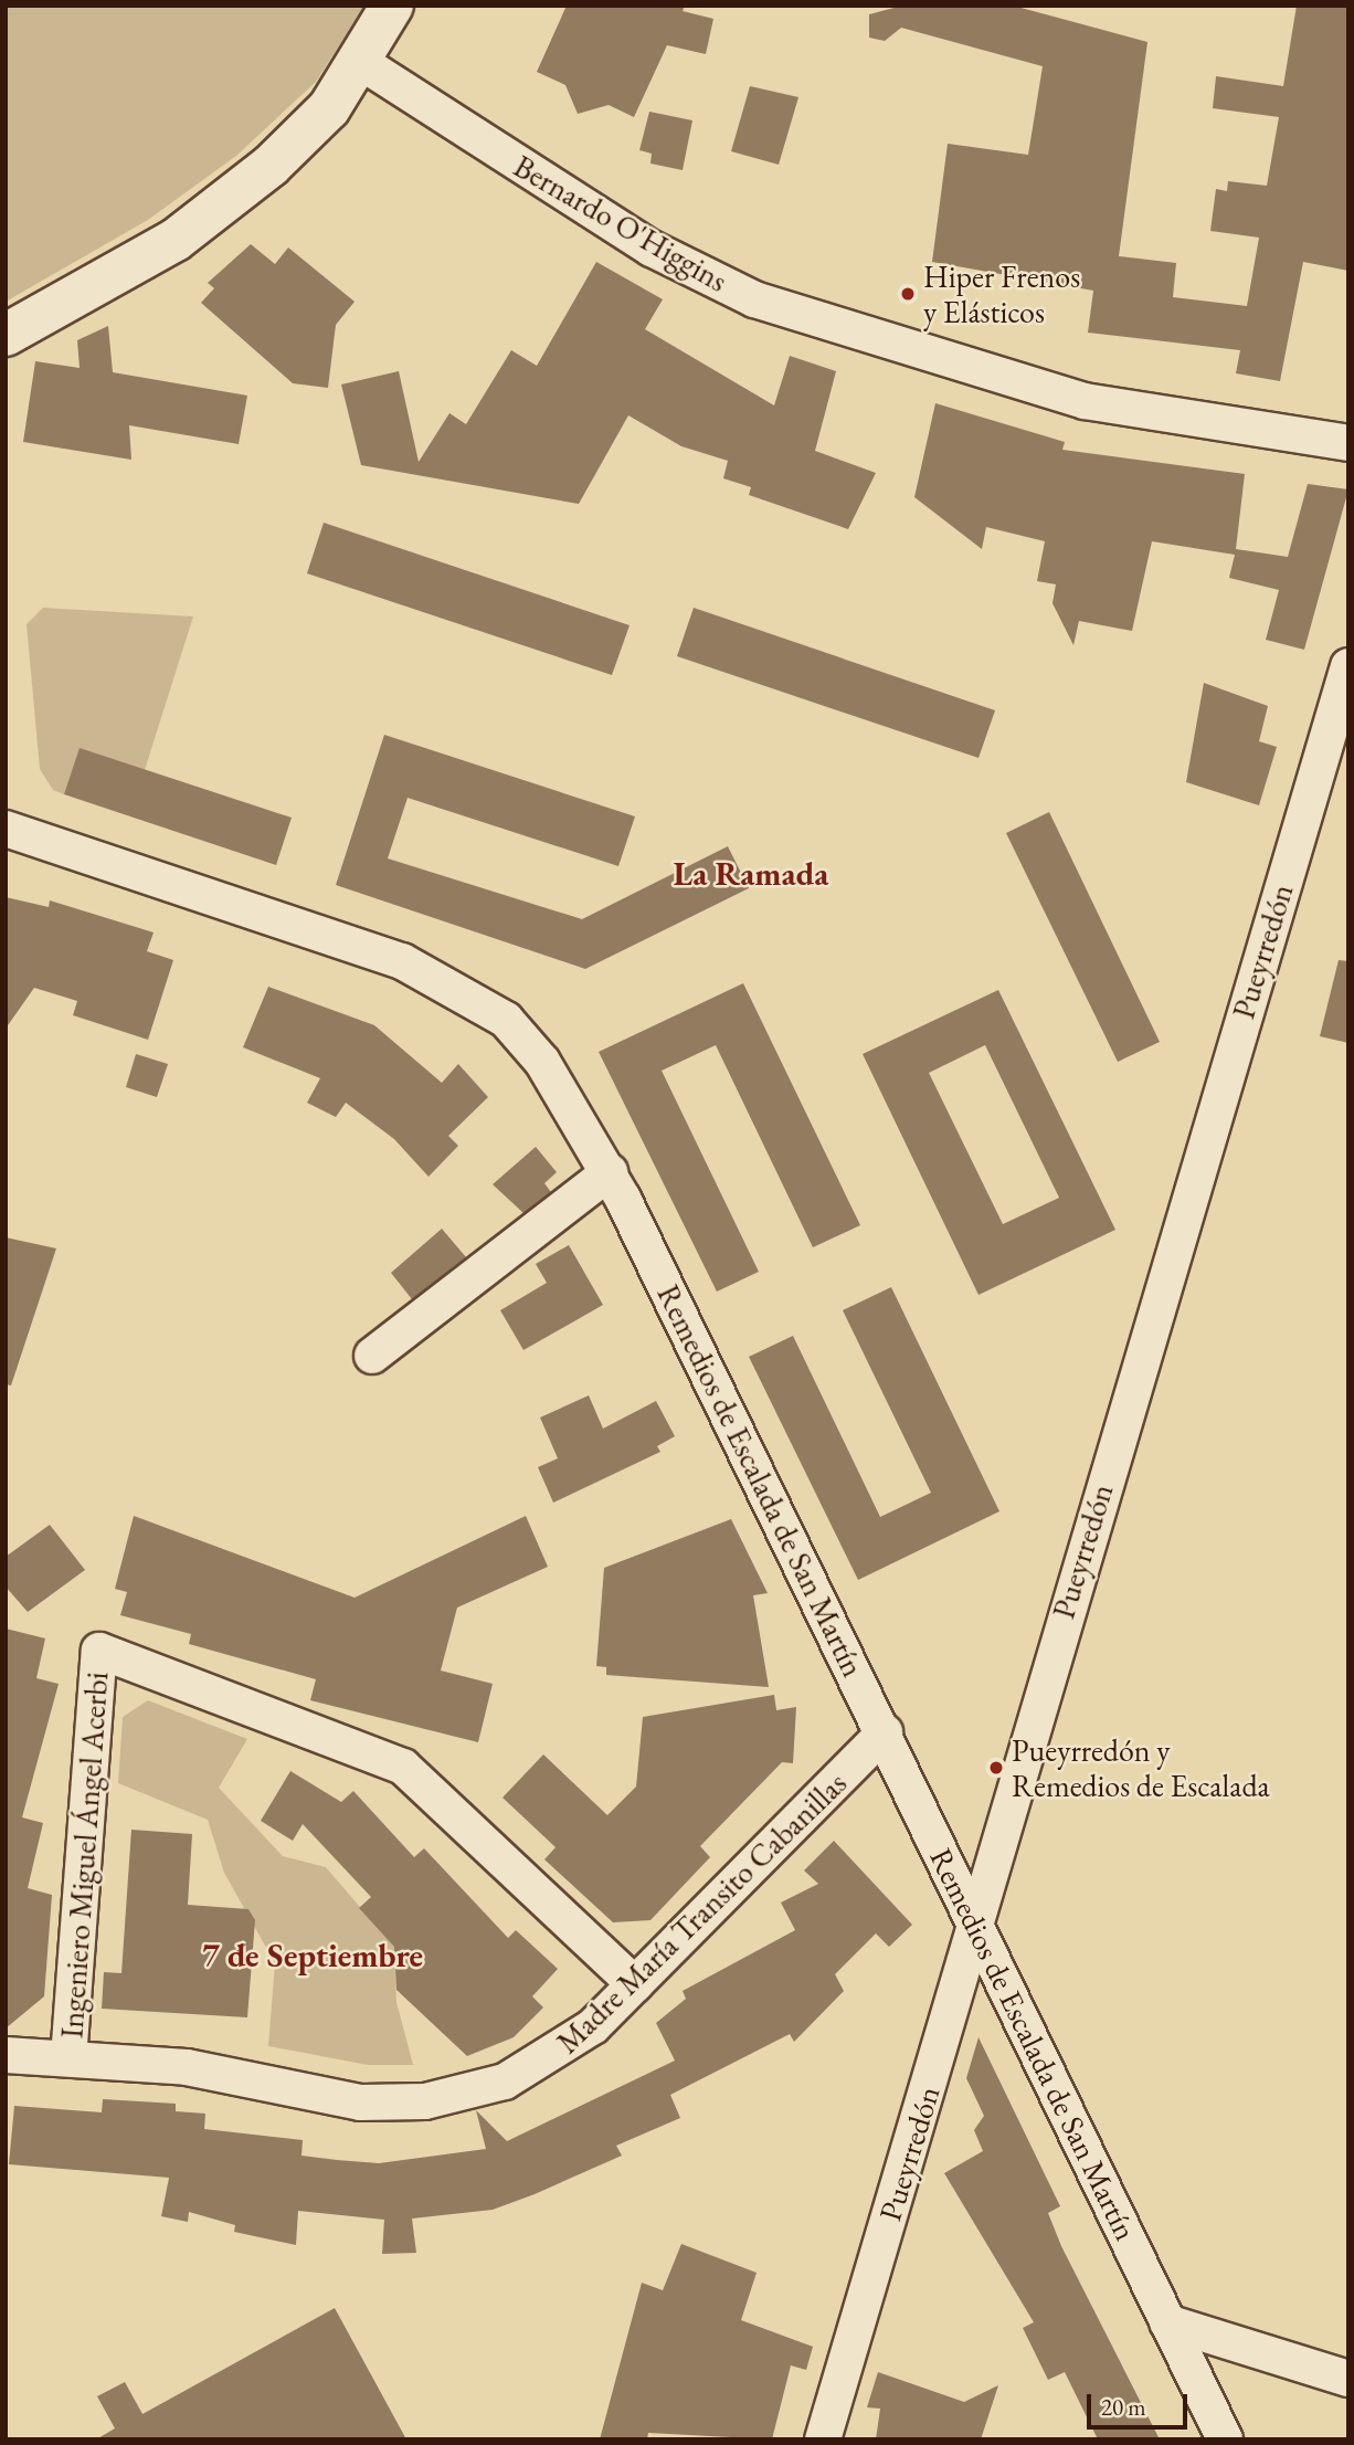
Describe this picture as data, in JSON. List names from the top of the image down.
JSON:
{
  "streets": {
    "street": [
      "Bernardo O'Higgins",
      "Pueyrredón",
      "Remedios de Escalada de San Martín",
      "Ingeniero Miguel Ángel Acerbi",
      "Madre María Transito Cabanillas"
    ]
  },
  "crossings": [
    ["Pueyrredón", "Remedios de Escalada de San Martín"],
    ["Remedios de Escalada de San Martín", "Madre María Transito Cabanillas"],
    ["Ingeniero Miguel Ángel Acerbi", "Madre María Transito Cabanillas"]
  ],
  "districts": ["La Ramada", "7 de Septiembre"],
  "places": ["Hiper Frenos y Elásticos", "Pueyrredón y Remedios de Escalada"],
  "scale_bar": "20 m"
}
